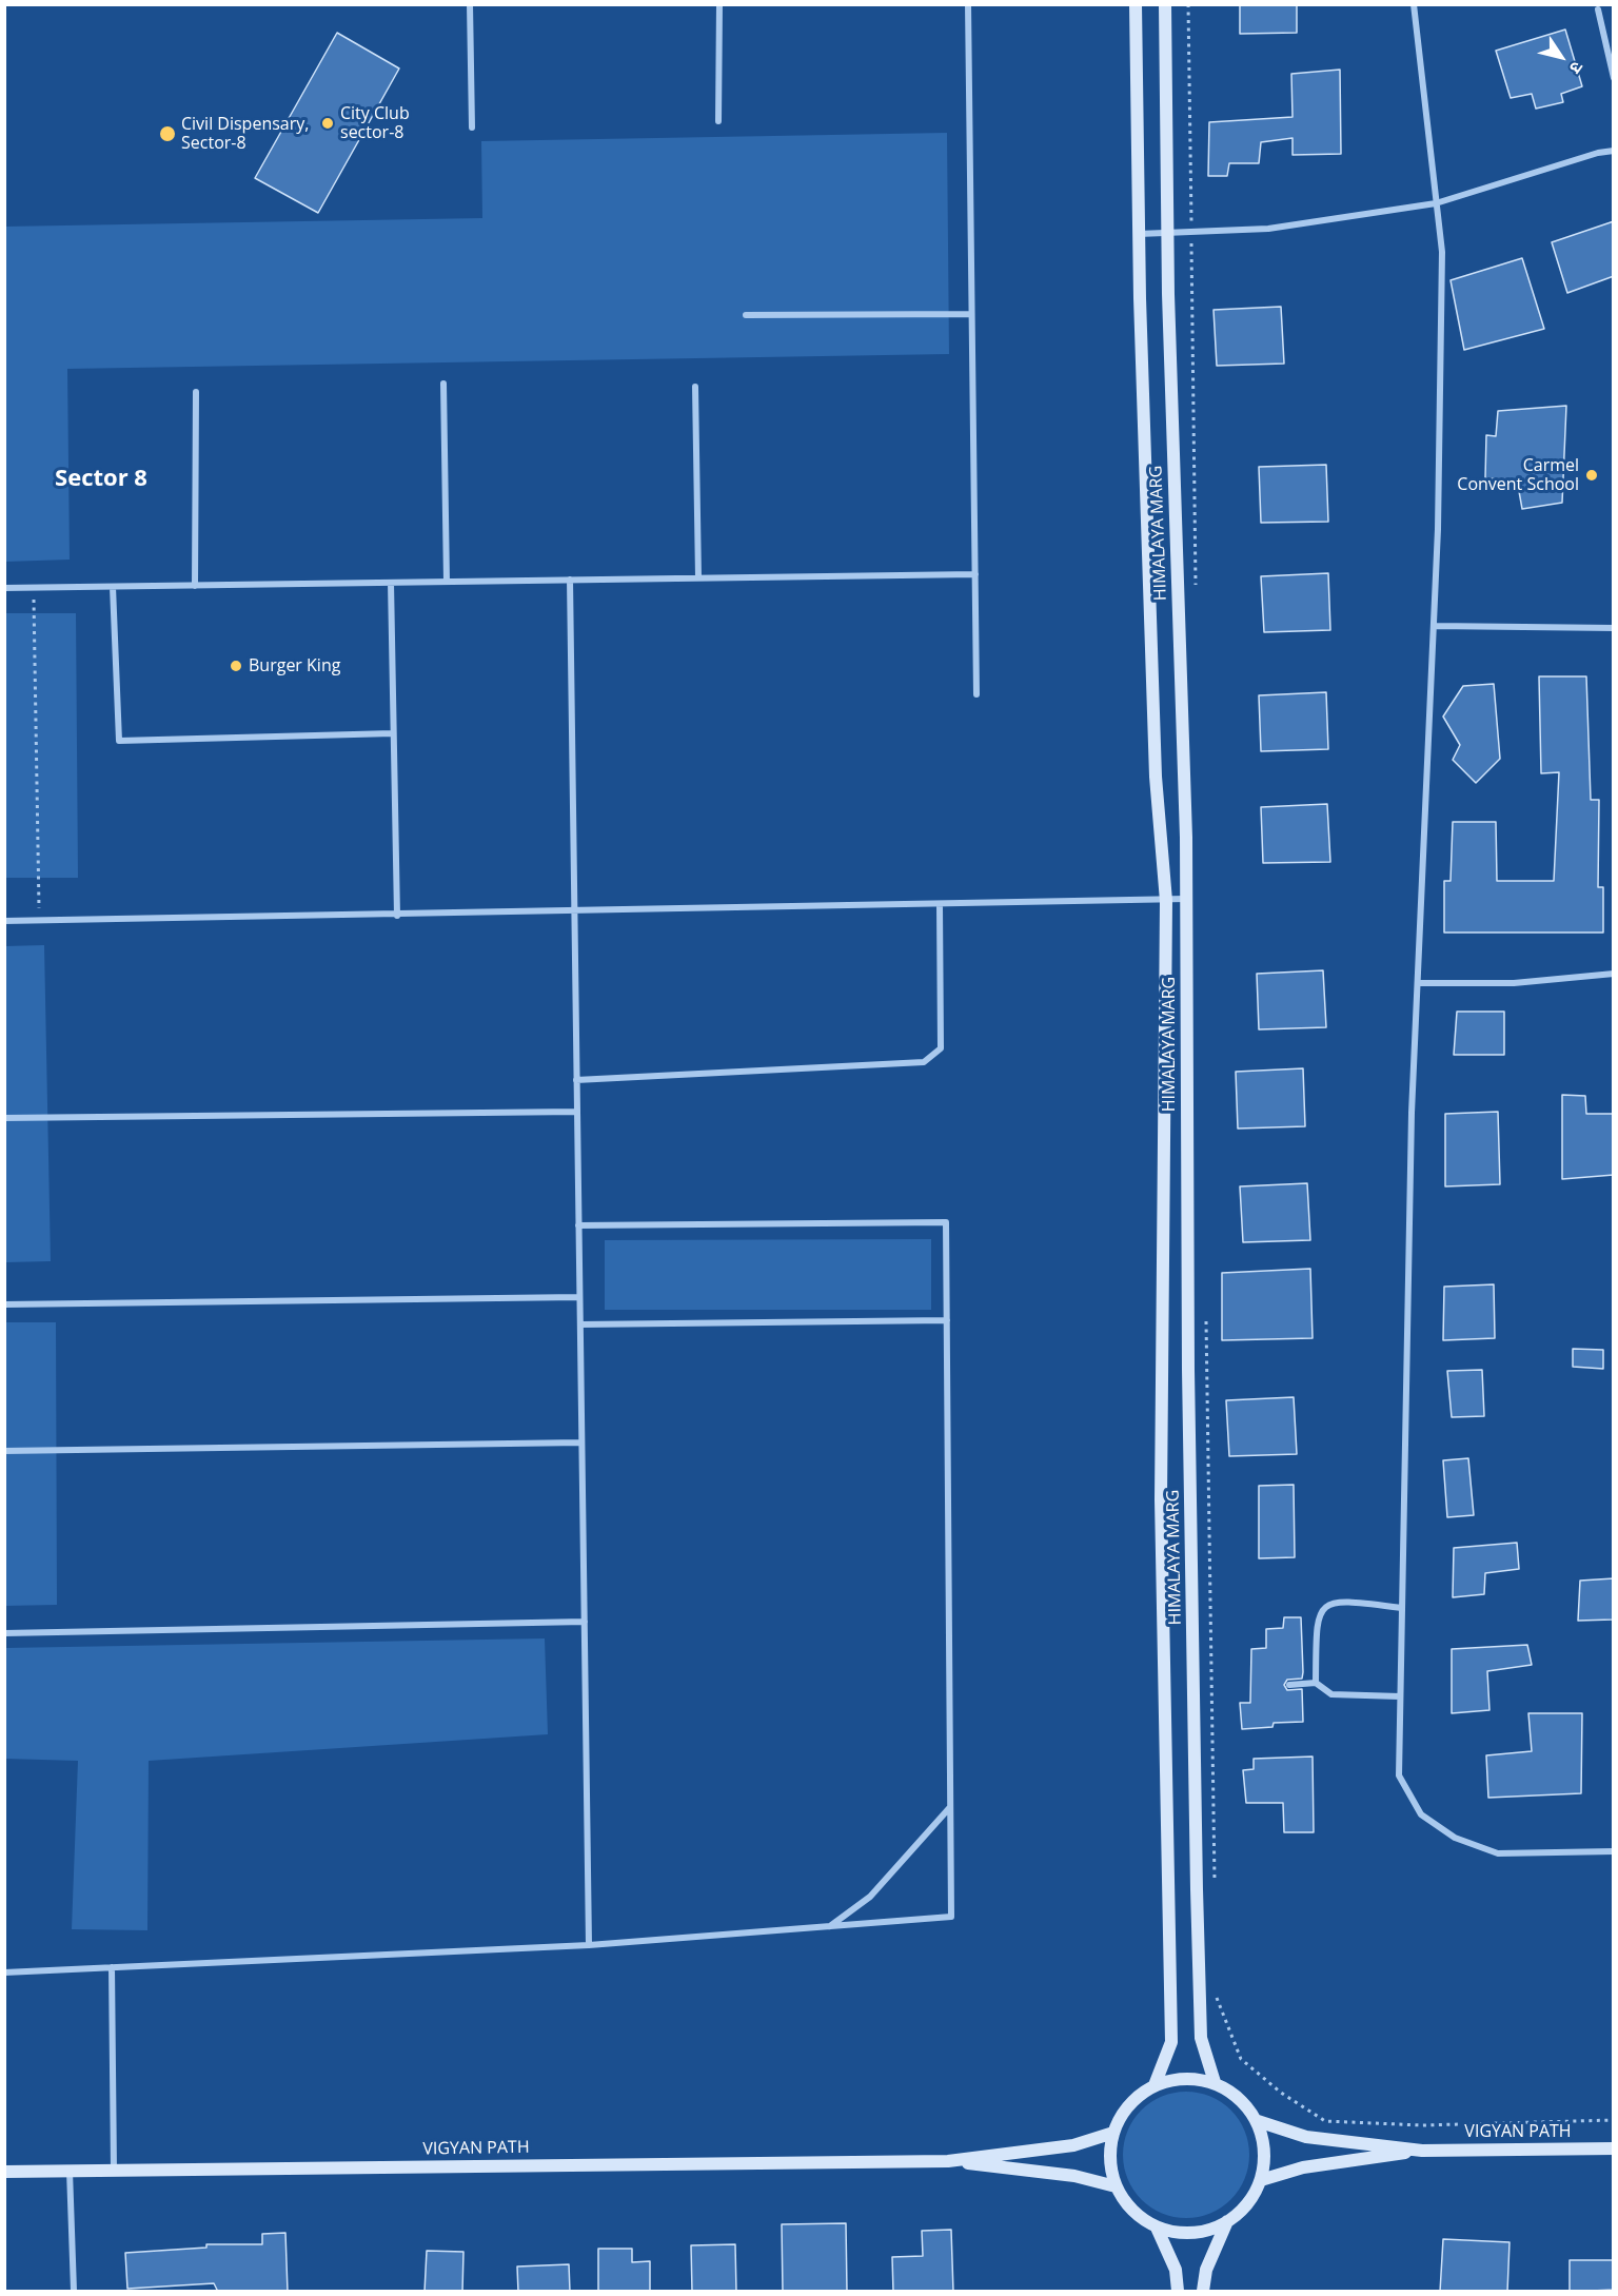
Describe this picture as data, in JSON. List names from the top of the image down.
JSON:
{
  "streets": {
    "main road": ["HIMALAYA MARG", "VIGYAN PATH"]
  },
  "crossings": [
    ["HIMALAYA MARG", "VIGYAN PATH"]
  ],
  "districts": ["Sector 8"],
  "places": [
    "City Club sector-8",
    "Civil Dispensary, Sector-8",
    "Carmel Convent School",
    "Burger King"
  ],
  "north": "bottom right"
}
